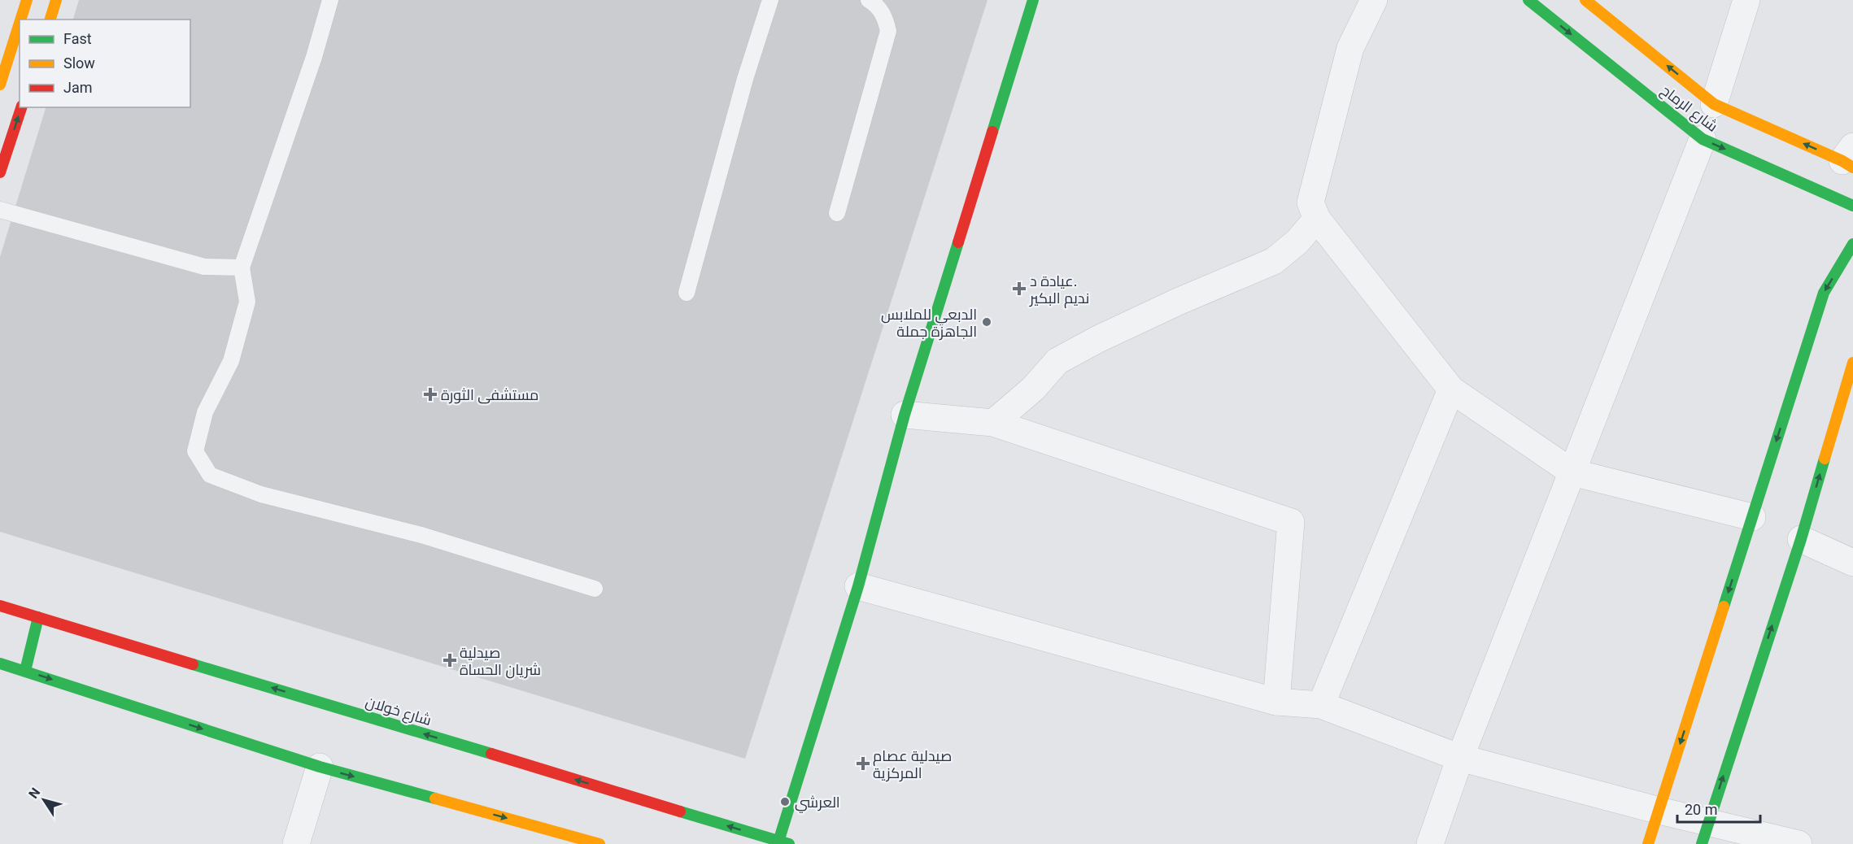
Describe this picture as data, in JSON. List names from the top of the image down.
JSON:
{
  "streets": {
    "street": ["شارع الرماح", "شارع خولان"]
  },
  "places": {
    "health": [
      "عيادة د. نديم البكير",
      "مستشفى الثورة",
      "صيدلية شريان الحساة",
      "صيدلية عصام المركزية"
    ],
    "other": ["الدبعي للملابس الجاهزة جملة", "العرشي"]
  },
  "legend": ["Fast", "Slow", "Jam"],
  "scale_bar": "20 m",
  "north": "top left"
}
